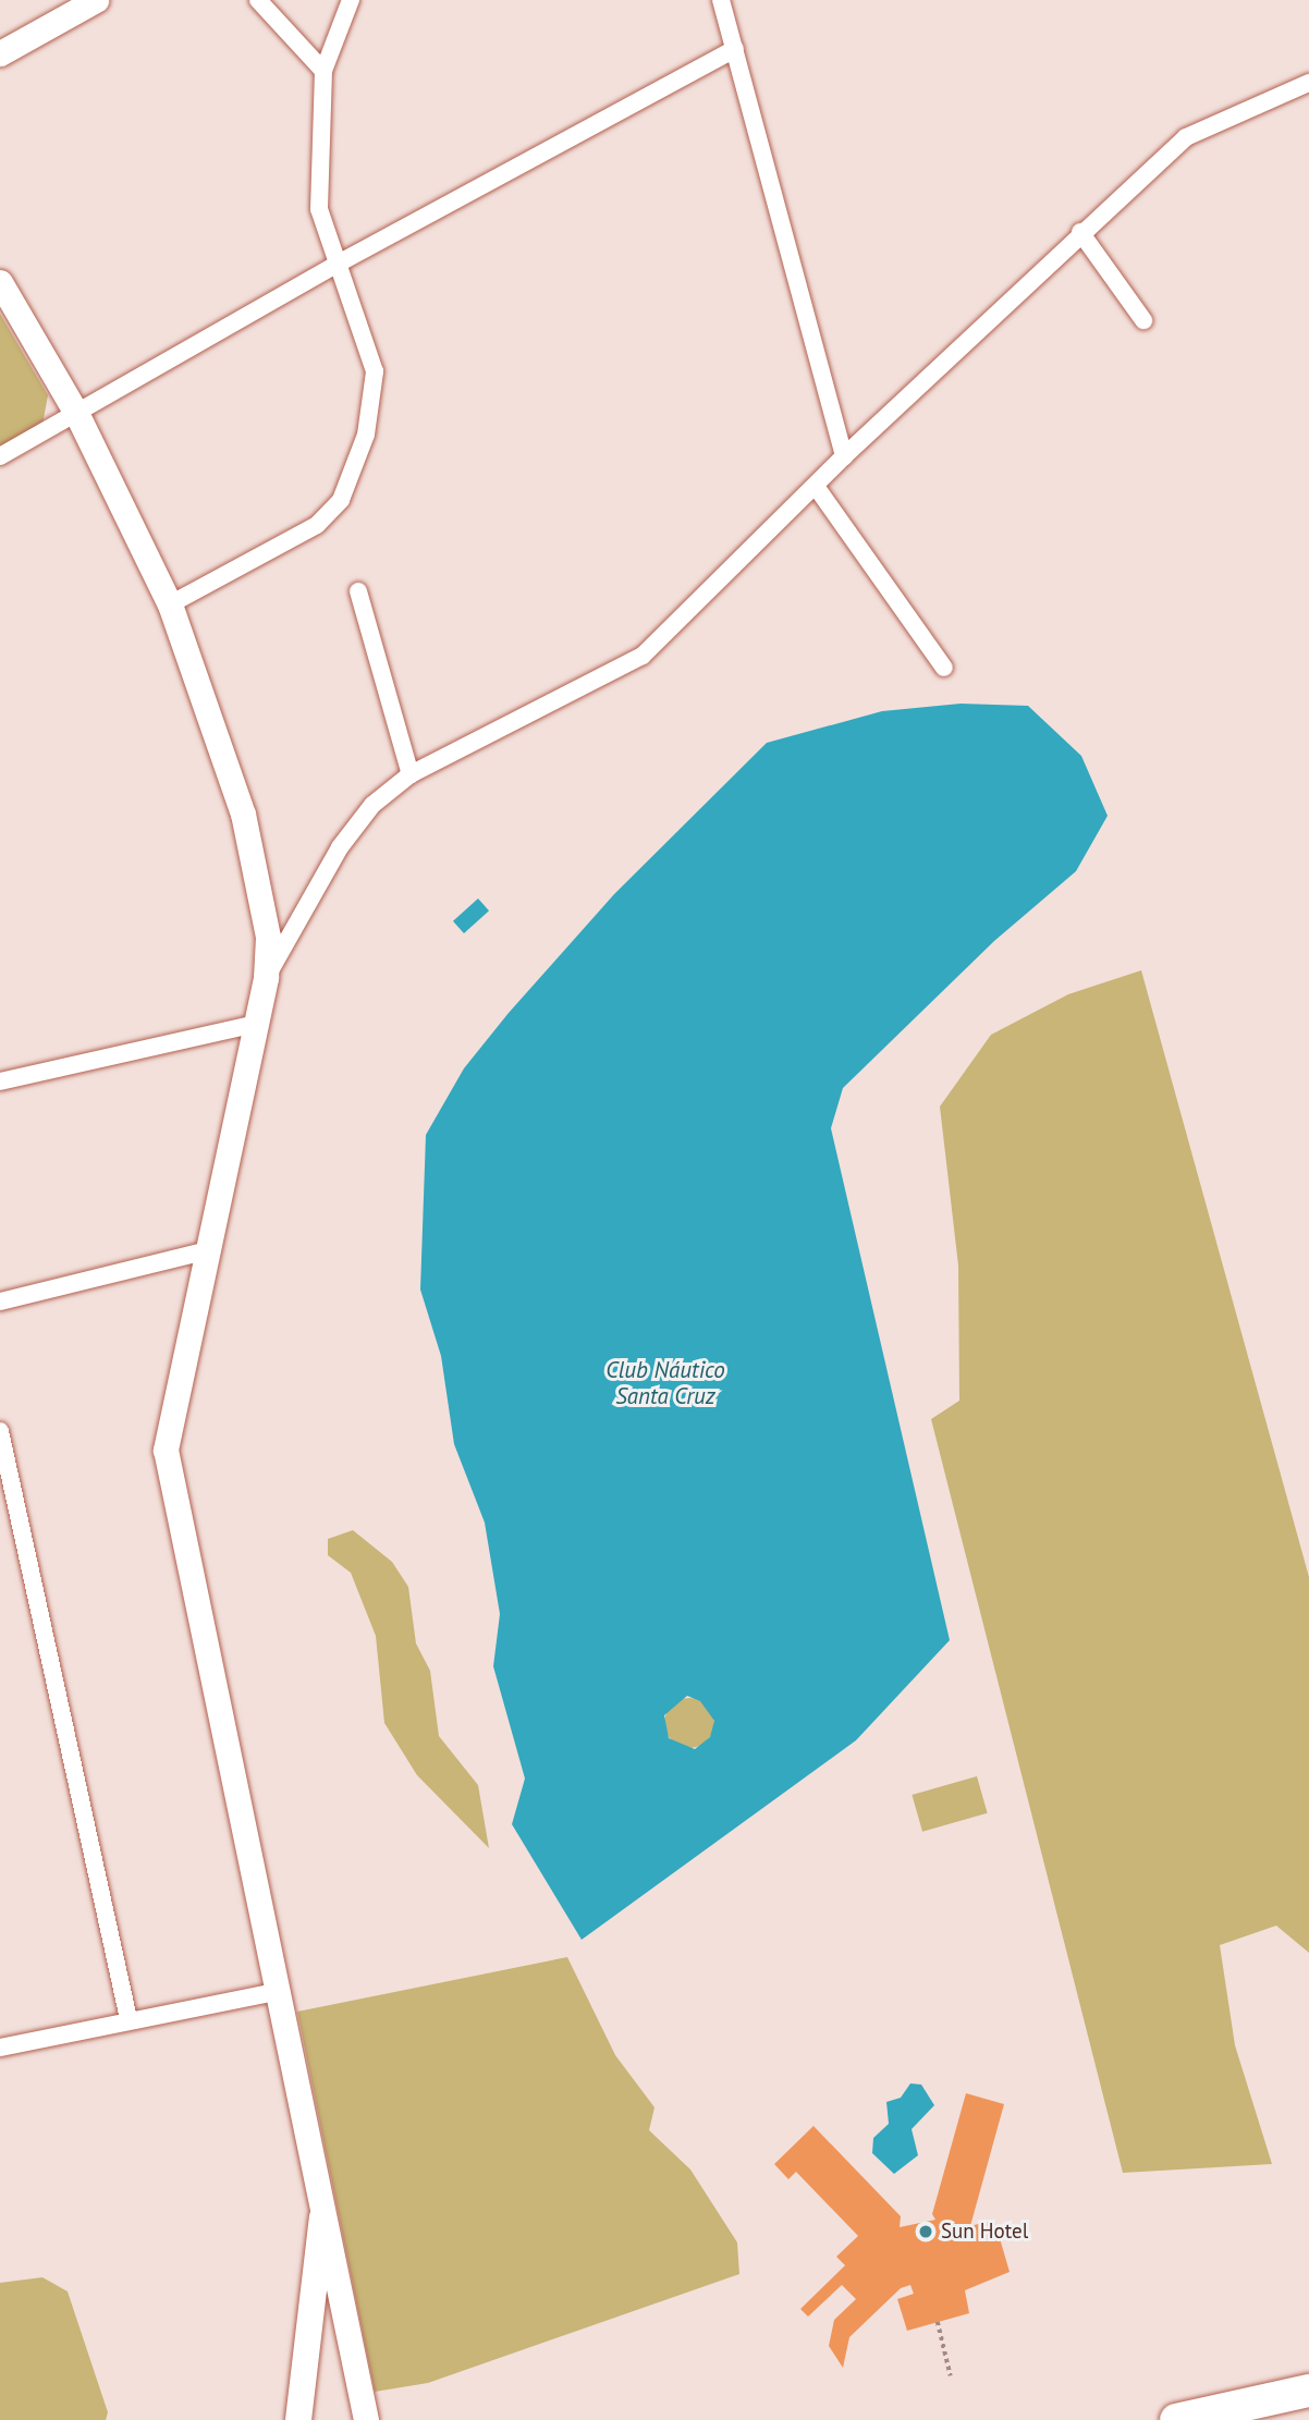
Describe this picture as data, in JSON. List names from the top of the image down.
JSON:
{
  "water": ["Club Náutico Santa Cruz"],
  "places": ["Sun Hotel"]
}
